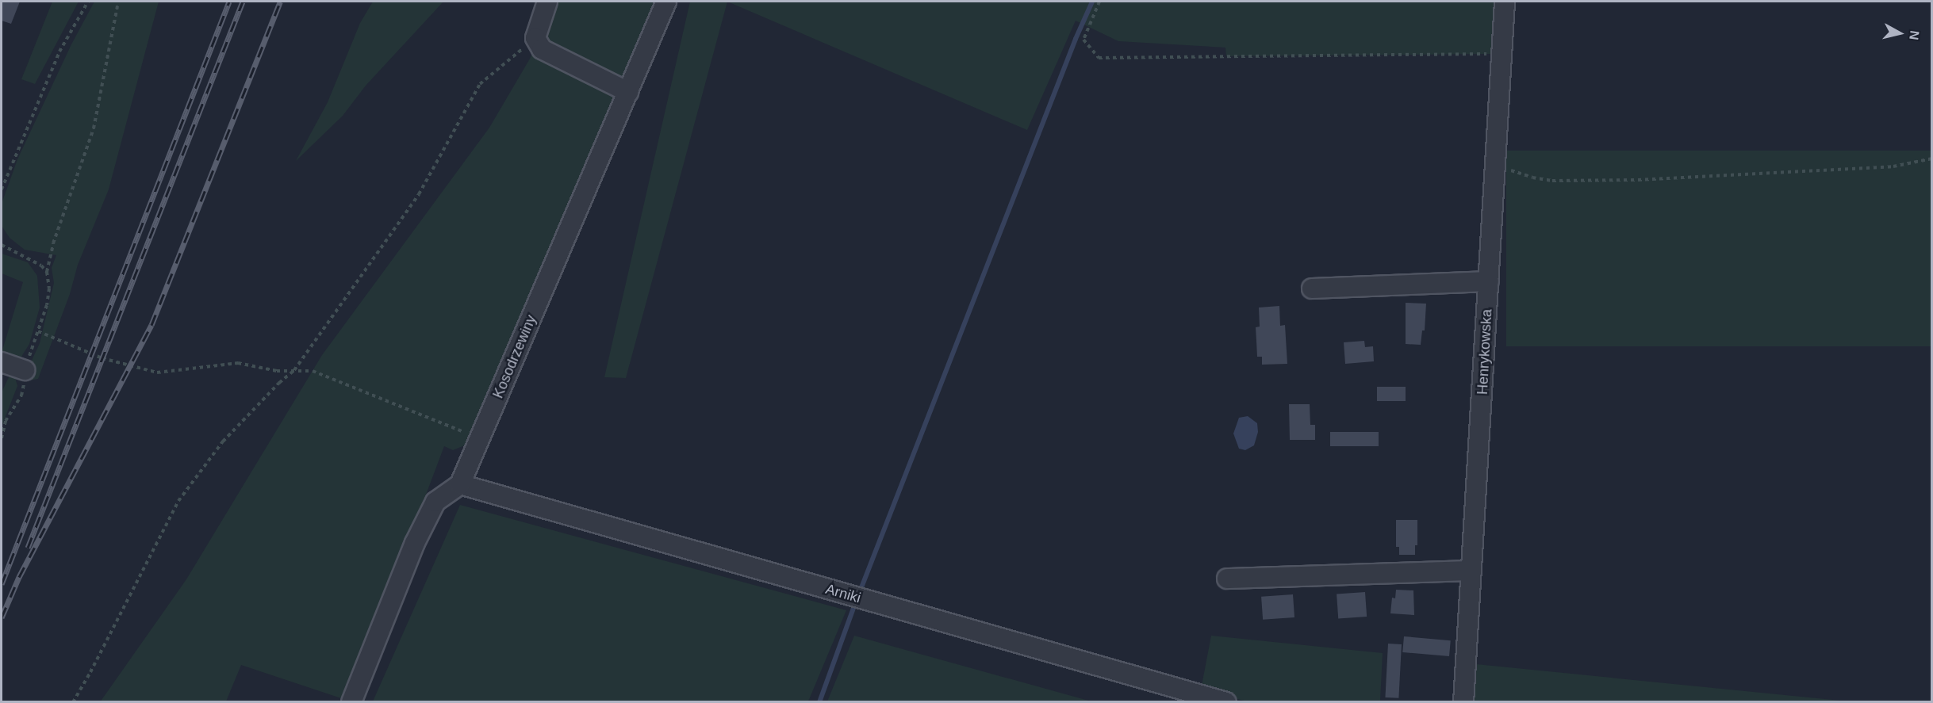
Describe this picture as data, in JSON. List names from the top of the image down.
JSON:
{
  "streets": {
    "street": ["Henrykowska", "Kosodrzewiny", "Arniki"]
  },
  "crossings": [
    ["Kosodrzewiny", "Arniki"]
  ],
  "north": "right"
}
